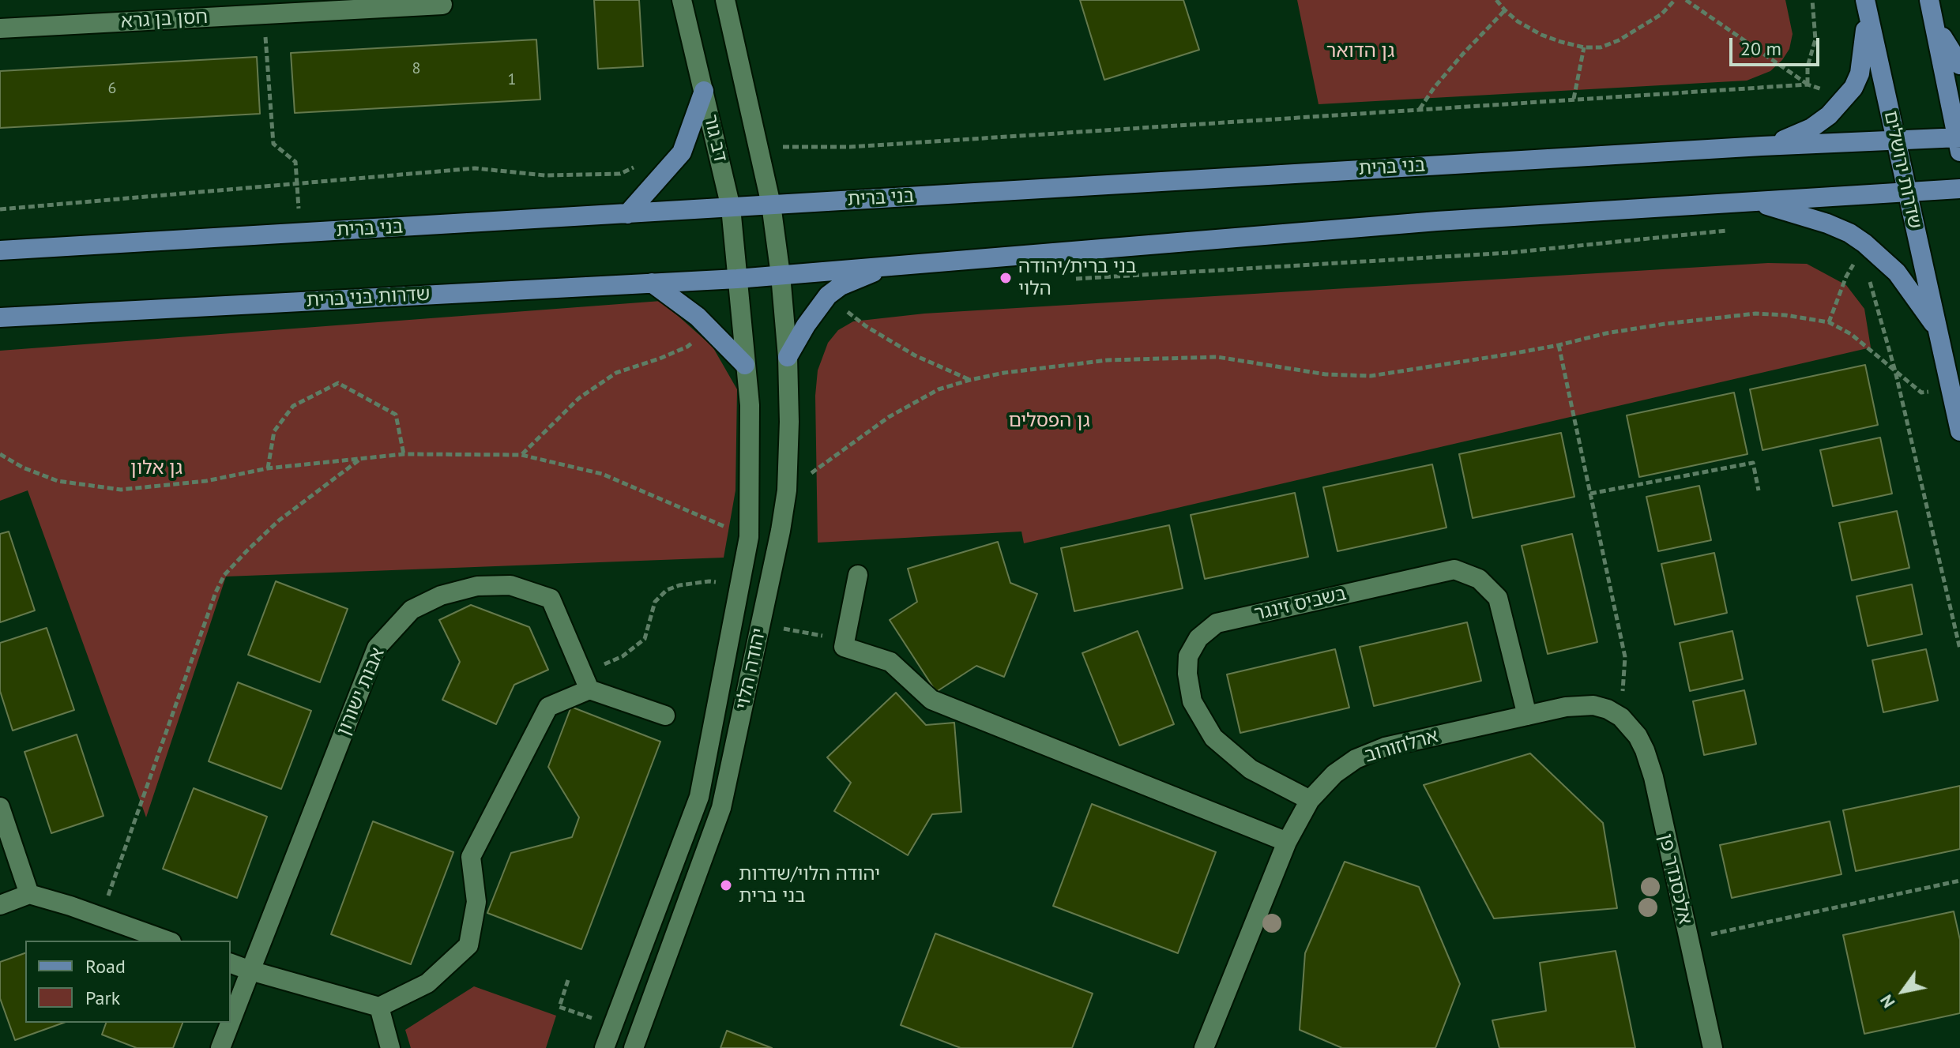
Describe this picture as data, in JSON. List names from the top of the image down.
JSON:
{
  "streets": {
    "main road": ["בני ברית", "שדרות ירושלים", "שדרות בני ברית"],
    "street": [
      "חסן בן גרא",
      "דב גור",
      "בשביס זינגר",
      "יהודה הלוי",
      "אבות ישורון",
      "ארלוזורוב",
      "אלכסנדר פן"
    ]
  },
  "crossings": [
    ["דב גור", "בני ברית"],
    ["דב גור", "שדרות בני ברית"],
    ["דב גור", "יהודה הלוי"],
    ["שדרות בני ברית", "יהודה הלוי"],
    ["בשביס זינגר", "ארלוזורוב"],
    ["ארלוזורוב", "אלכסנדר פן"]
  ],
  "parks": ["גן הדואר", "גן הפסלים", "גן אלון"],
  "places": ["בני ברית/יהודה הלוי", "יהודה הלוי/שדרות בני ברית"],
  "house_numbers": ["8", "1", "6"],
  "legend": ["Road", "Park"],
  "scale_bar": "20 m",
  "north": "bottom left"
}
